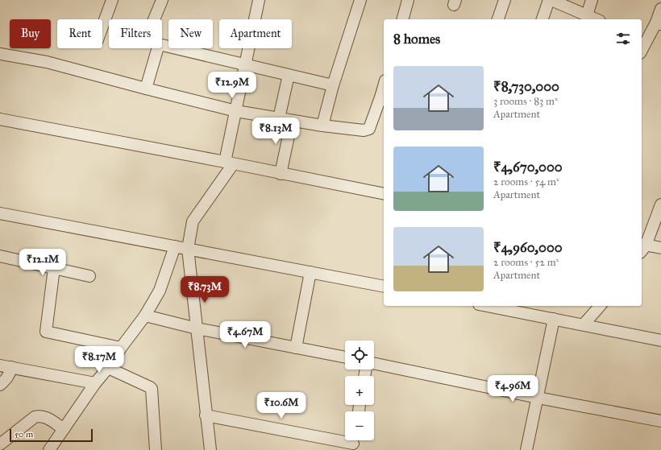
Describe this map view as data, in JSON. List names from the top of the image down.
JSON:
{
  "scale_bar": "50 m",
  "page": {
    "chip": [
      "Buy",
      "Rent",
      "Filters",
      "New",
      "Apartment"
    ],
    "heading": "8 homes",
    "list": [
      {
        "name": "₹8,730,000",
        "note": "3 rooms · 83 m² · Apartment"
      },
      {
        "name": "₹4,670,000",
        "note": "2 rooms · 54 m² · Apartment"
      },
      {
        "name": "₹4,960,000",
        "note": "2 rooms · 52 m² · Apartment"
      }
    ],
    "price": [
      "₹12.9M",
      "₹8.13M",
      "₹12.1M",
      "₹8.73M",
      "₹4.67M",
      "₹8.17M",
      "₹4.96M",
      "₹10.6M"
    ],
    "map_buttons": ["+", "−"],
    "scale": "50 m"
  }
}
